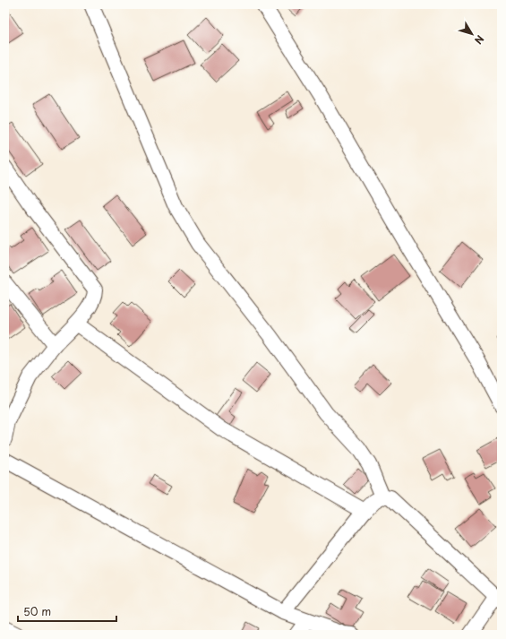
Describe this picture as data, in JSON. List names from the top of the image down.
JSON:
{
  "scale_bar": "50 m",
  "north": "bottom right"
}
